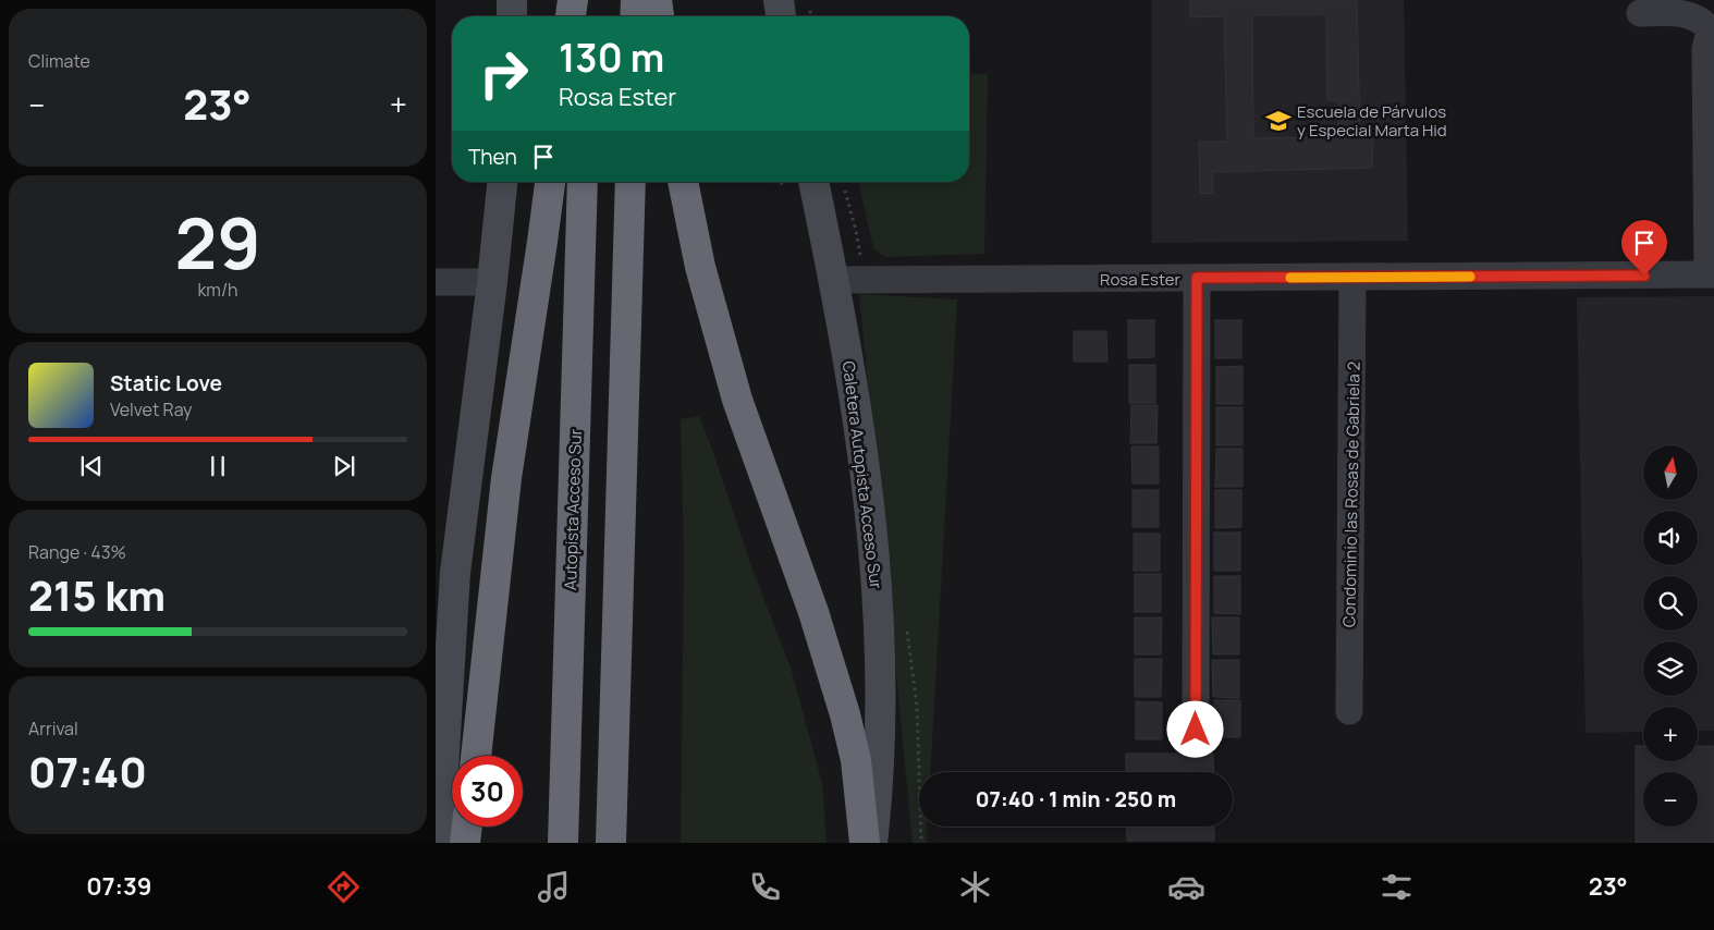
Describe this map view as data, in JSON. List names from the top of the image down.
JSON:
{
  "streets": {
    "highway": ["Autopista Acceso Sur"],
    "main road": ["Caletera Autopista Acceso Sur"],
    "street": ["Rosa Ester", "Condominio las Rosas de Gabriela 2"]
  },
  "crossings": [
    ["Rosa Ester", "Caletera Autopista Acceso Sur"],
    ["Rosa Ester", "Condominio las Rosas de Gabriela 2"]
  ],
  "places": {
    "school or university": ["Escuela de Párvulos y Especial Marta Hid"]
  },
  "north": "top",
  "page": {
    "tile": [
      "Climate",
      ["29", "km/h"],
      ["Range · 43%", "215 km"],
      ["Arrival", "07:40"]
    ],
    "turn": ["130 m", "Rosa Ester"],
    "heat": ["−", "23°", "+"],
    "then": "Then",
    "song": ["Static Love", "Velvet Ray"],
    "map_buttons": ["+", "−"],
    "limit": "30",
    "trip": "07:40 · 1 min · 250 m",
    "tabs": ["07:39", "23°"]
  }
}
